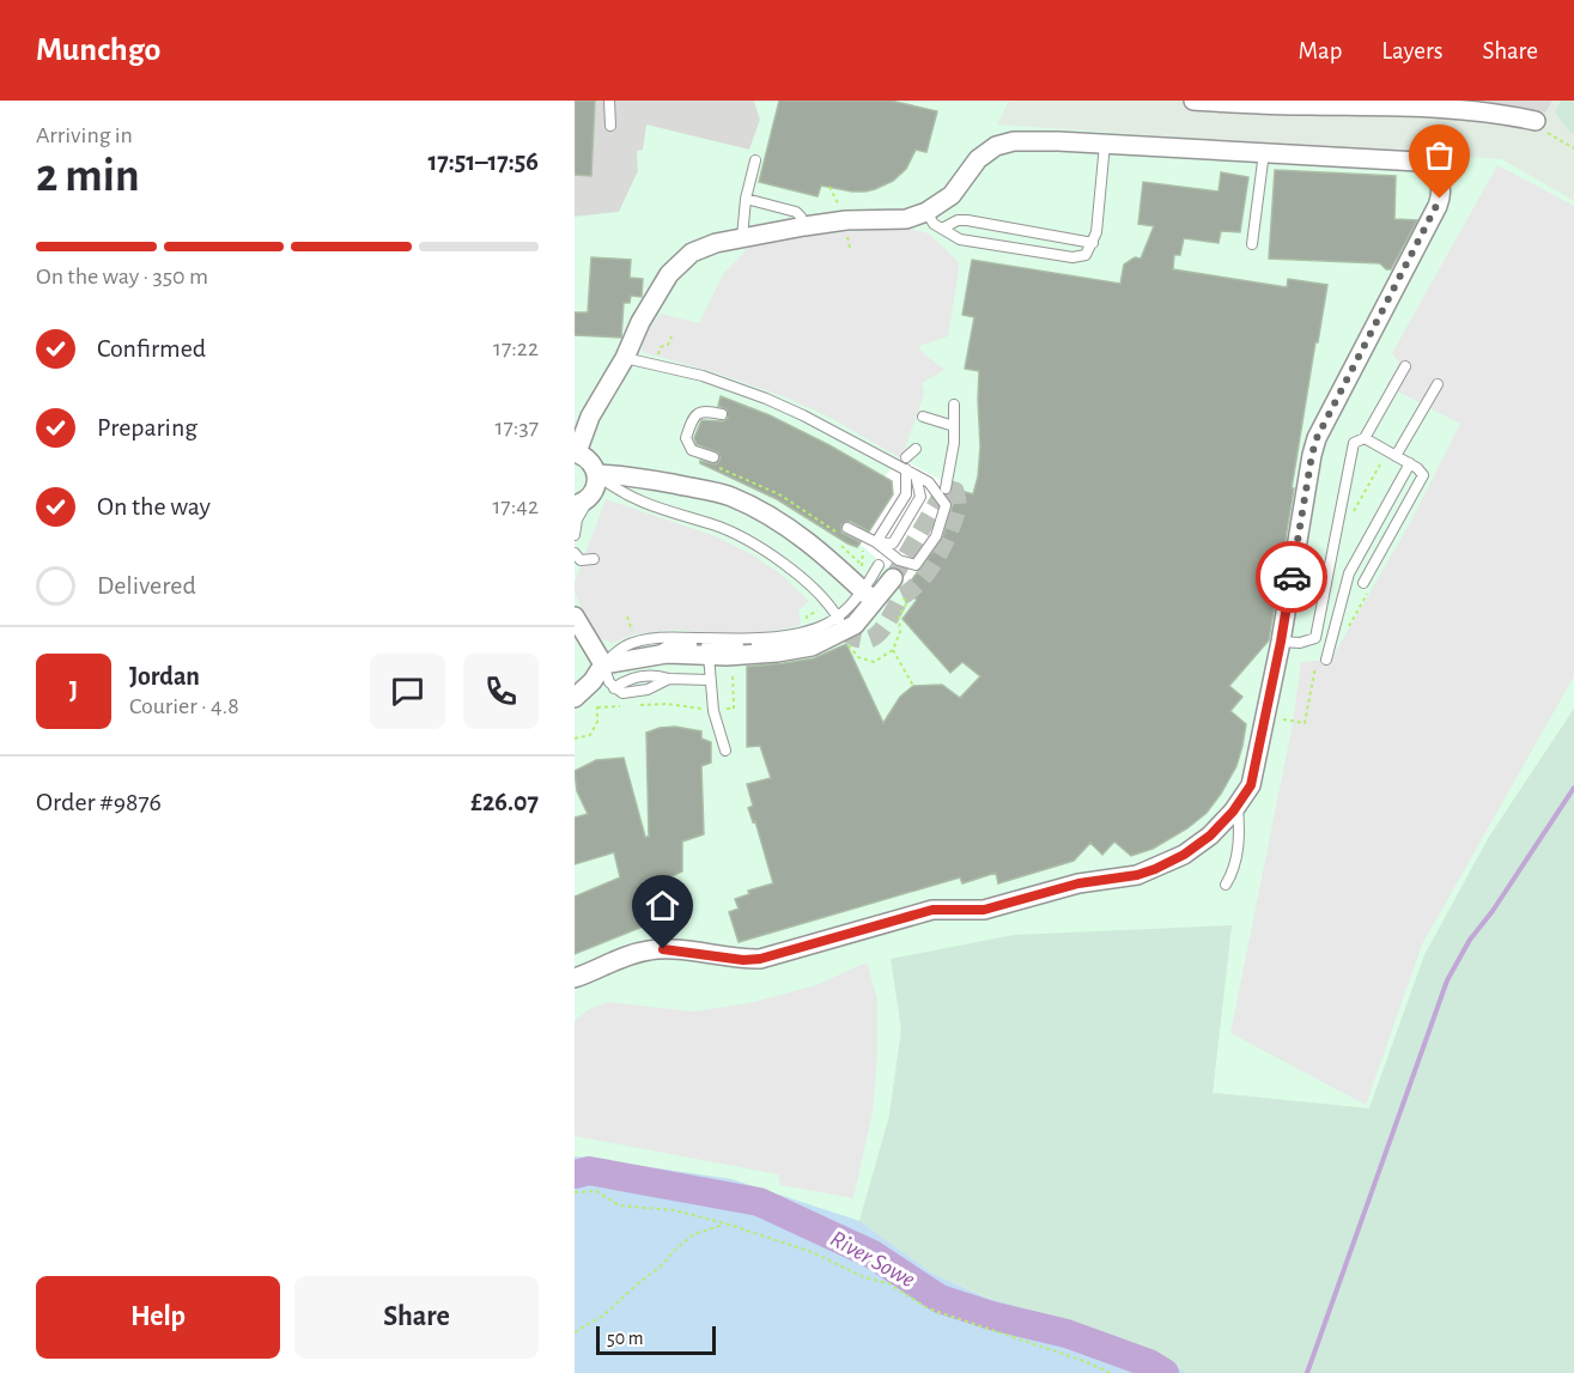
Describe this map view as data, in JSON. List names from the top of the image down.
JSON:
{
  "water": ["River Sowe"],
  "scale_bar": "50 m",
  "page": {
    "header": "Munchgo",
    "nav": ["Map", "Layers", "Share"],
    "heading": ["2 min", "Arriving in", "17:51–17:56"],
    "panel": [
      "Jordan",
      "Courier · 4.8",
      "Order #9876",
      "£26.07"
    ],
    "bar": "On the way · 350 m",
    "list": [
      ["Confirmed", "17:22"],
      ["Preparing", "17:37"],
      ["On the way", "17:42"],
      "Delivered"
    ],
    "round": "J",
    "buttons": ["Help", "Share"],
    "scale": "50 m"
  }
}
